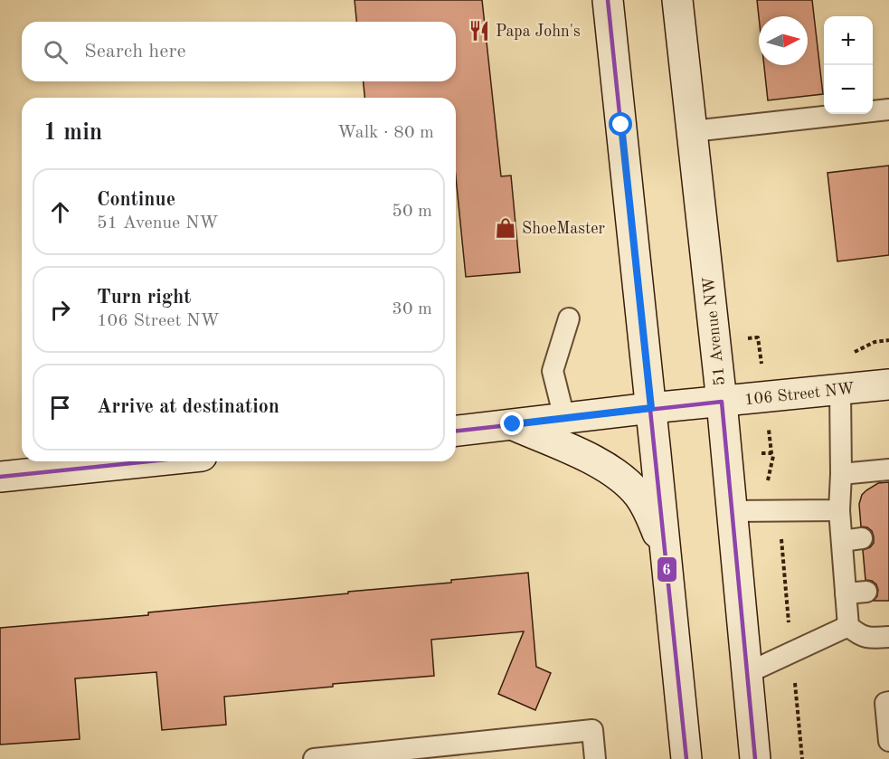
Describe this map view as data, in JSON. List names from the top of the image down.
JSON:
{
  "streets": {
    "main road": ["51 Avenue NW", "106 Street NW"]
  },
  "crossings": [
    ["51 Avenue NW", "106 Street NW"]
  ],
  "places": {
    "restaurant": ["Papa John's"],
    "shop": ["ShoeMaster"]
  },
  "lines": ["transit line 6"],
  "north": "right",
  "page": {
    "map_buttons": ["+", "−"],
    "search": "Search here",
    "heading": ["1 min", "Walk · 80 m"],
    "list": [
      ["Continue", "51 Avenue NW", "50 m"],
      ["Turn right", "106 Street NW", "30 m"],
      "Arrive at destination"
    ]
  }
}
